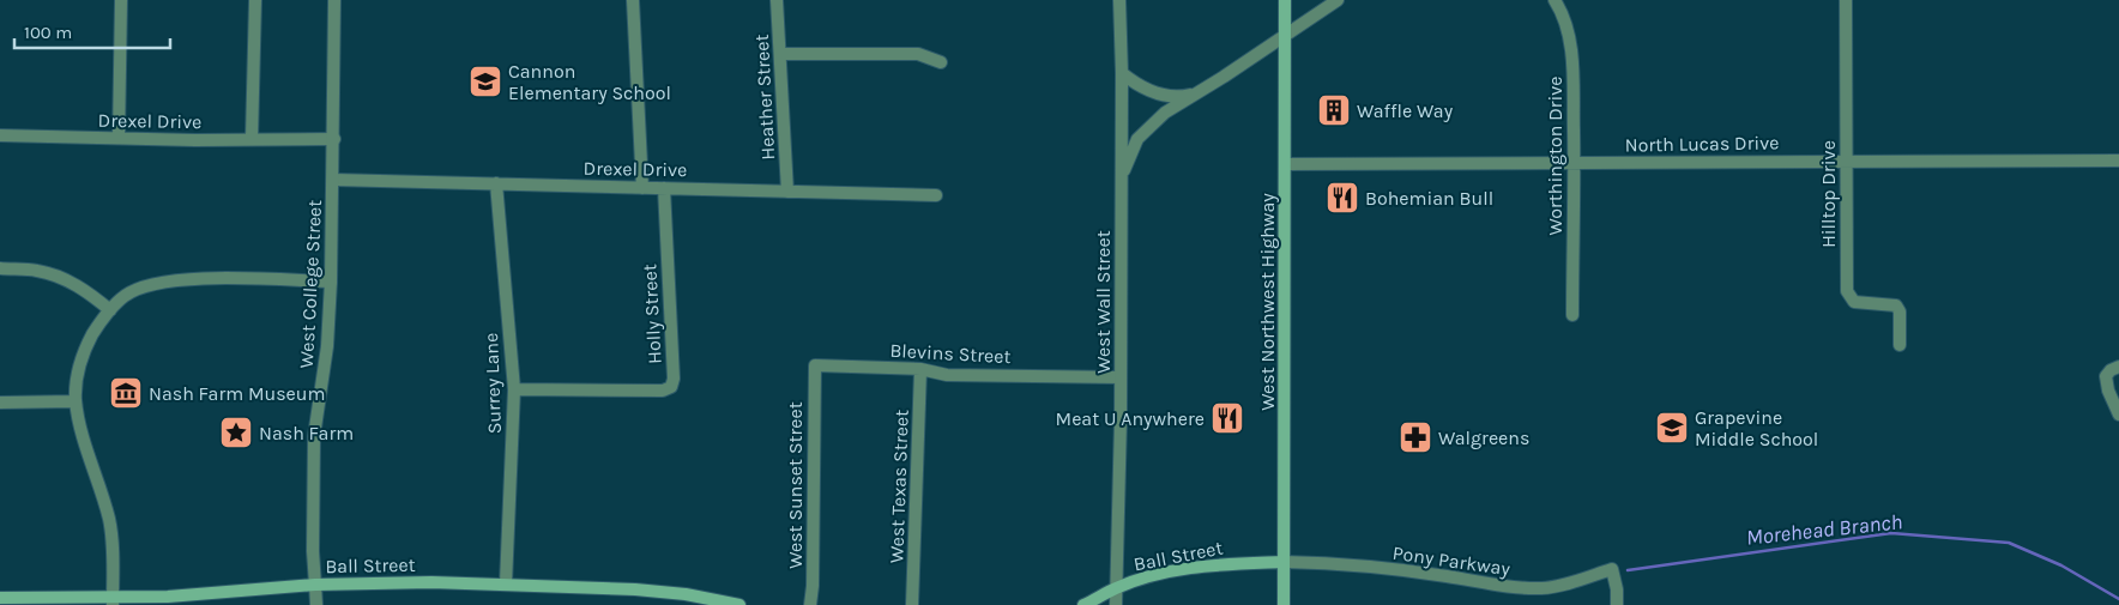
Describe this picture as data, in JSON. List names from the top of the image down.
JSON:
{
  "streets": {
    "main road": ["West Northwest Highway", "Ball Street"],
    "street": [
      "Heather Street",
      "Drexel Drive",
      "North Lucas Drive",
      "Worthington Drive",
      "Hilltop Drive",
      "West College Street",
      "West Wall Street",
      "Holly Street",
      "Blevins Street",
      "Surrey Lane",
      "West Sunset Street",
      "West Texas Street",
      "Pony Parkway"
    ]
  },
  "crossings": [
    ["Heather Street", "Drexel Drive"],
    ["Drexel Drive", "West College Street"],
    ["Drexel Drive", "Holly Street"],
    ["Drexel Drive", "Surrey Lane"],
    ["North Lucas Drive", "Worthington Drive"],
    ["North Lucas Drive", "Hilltop Drive"],
    ["North Lucas Drive", "West Northwest Highway"],
    ["West College Street", "Ball Street"],
    ["West Wall Street", "Blevins Street"],
    ["West Wall Street", "Ball Street"],
    ["West Northwest Highway", "Ball Street"],
    ["West Northwest Highway", "Pony Parkway"],
    ["Holly Street", "Surrey Lane"],
    ["Blevins Street", "West Sunset Street"],
    ["Blevins Street", "West Texas Street"],
    ["Surrey Lane", "Ball Street"],
    ["Ball Street", "Pony Parkway"]
  ],
  "water": ["Morehead Branch"],
  "places": {
    "school or university": ["Cannon Elementary School", "Grapevine Middle School"],
    "building": ["Waffle Way"],
    "restaurant": ["Bohemian Bull", "Meat U Anywhere"],
    "museum": ["Nash Farm Museum"],
    "place": ["Nash Farm"],
    "pharmacy": ["Walgreens"]
  },
  "scale_bar": "100 m"
}
